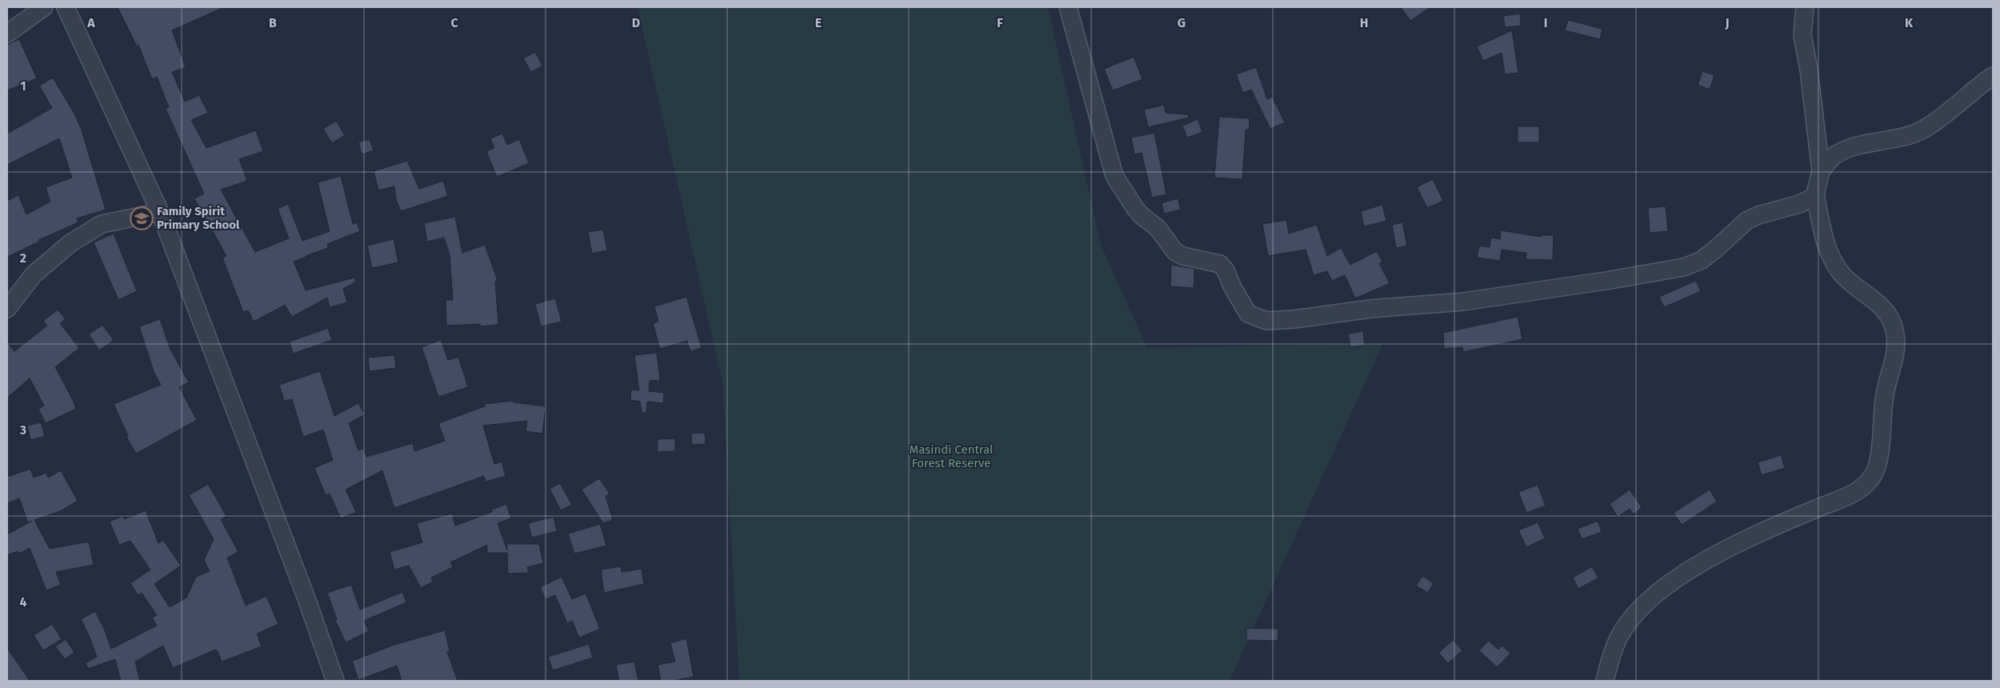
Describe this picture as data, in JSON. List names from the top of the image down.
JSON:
{
  "parks": ["Masindi Central Forest Reserve"],
  "places": {
    "school or university": ["Family Spirit Primary School"]
  },
  "grid": {
    "columns": [
      "A",
      "B",
      "C",
      "D",
      "E",
      "F",
      "G",
      "H",
      "I",
      "J",
      "K"
    ],
    "rows": [
      "1",
      "2",
      "3",
      "4"
    ]
  }
}
